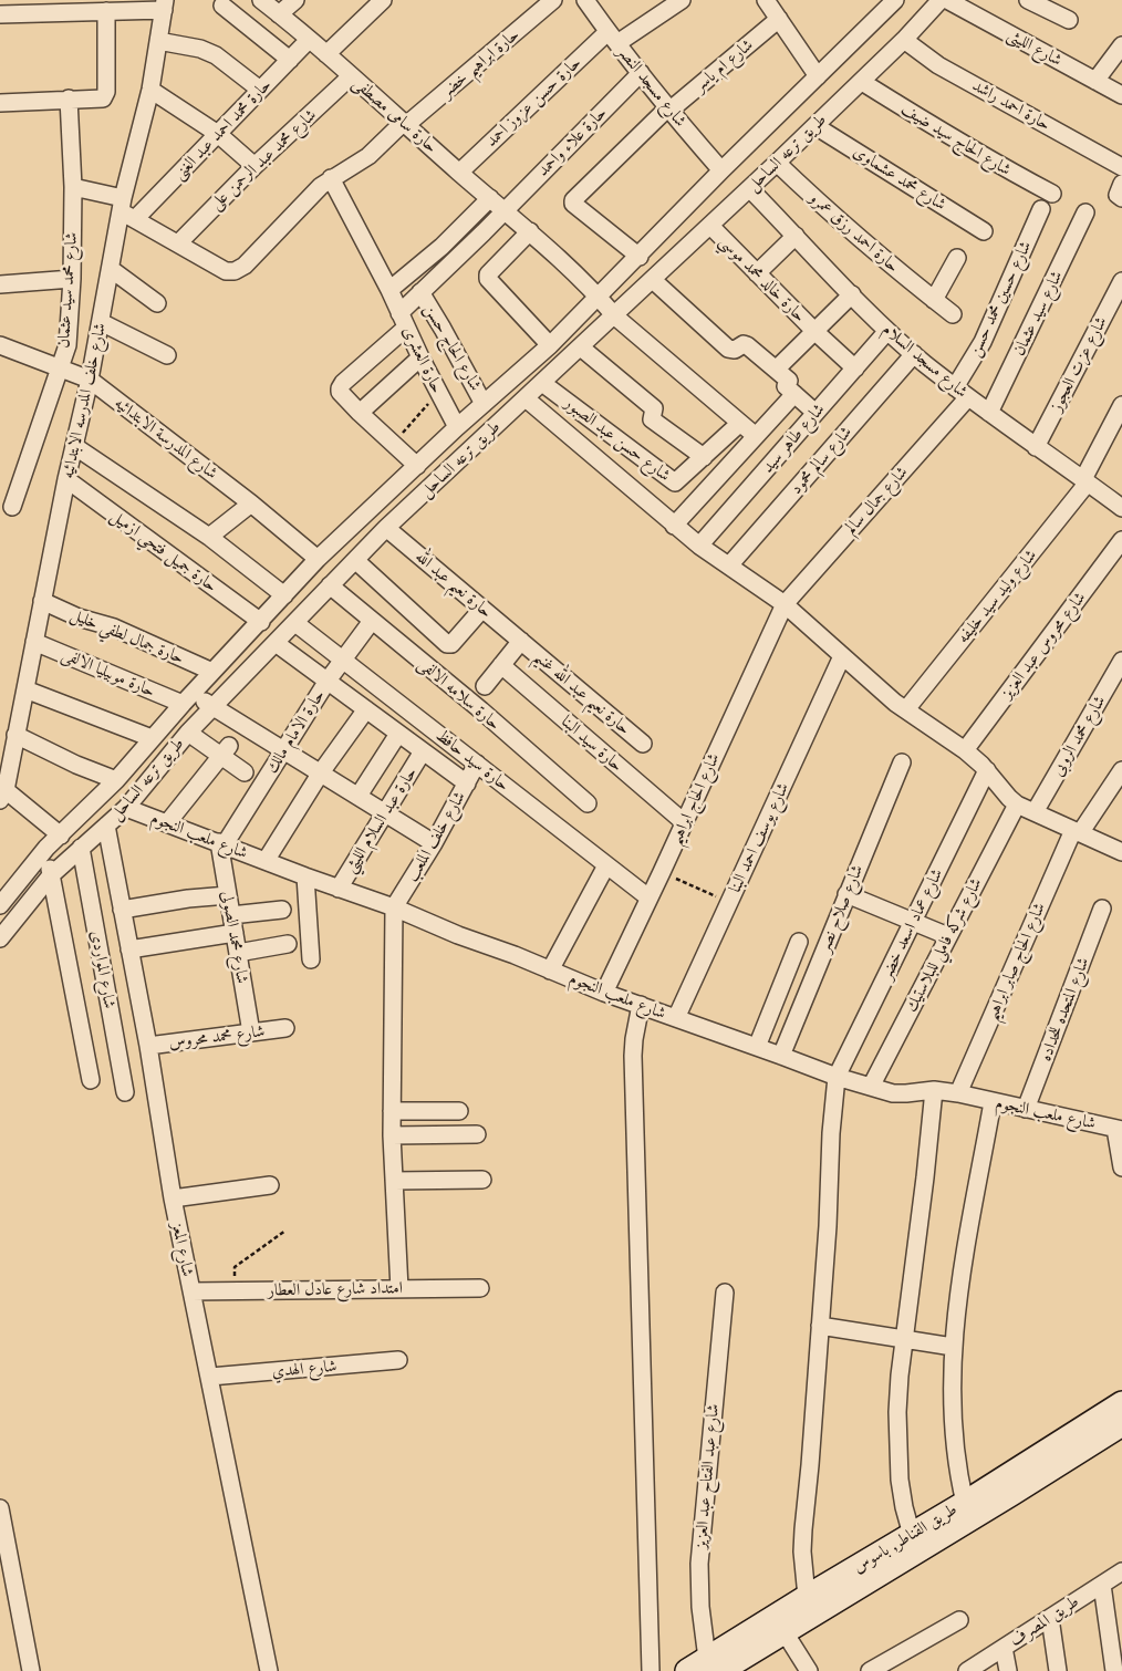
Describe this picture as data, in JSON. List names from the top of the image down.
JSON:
{
  "streets": {
    "main road": ["طريق القناطر, باسوس"],
    "street": [
      "شارع الليثى",
      "حارة ابراهيم خضر",
      "شارع ام ياسر",
      "شارع مسجد النصر",
      "حارة حسن عزوز احمد",
      "حارة احمد راشد",
      "حارة سامى مصطفى",
      "حارة محمد احمد عبد الغنى",
      "شارع الحاج سيد ضيف",
      "حارة علاء واحمد",
      "طريق ترعه الساحل",
      "شارع محمد عبد الرحمن على",
      "شارع محمد عشماوى",
      "حارة احمد رزق عمرو",
      "حارة خالد محمد موسي",
      "شارع محمد سيد عثمان",
      "شارع حسين محمد حسن",
      "شارع سيد عثمان",
      "شارع الحاج حسن",
      "حارة العشرى",
      "شارع مسجد السلام",
      "شارع عزت العجوز",
      "شارع خلف المدرسه الابتدائيه",
      "شارع المدرسة الابتدائيه",
      "شارع طاهر سيد",
      "شارع حسن عبد الصبور",
      "شارع سالم محمود",
      "شارع جمال سالم",
      "حارة جميل فتحي ازميل",
      "حارة نعيم عبد الله",
      "شارع وليد سيد خليفه",
      "حارة جمال لطفي خليل",
      "شارع محروس عبد العزيز",
      "حارة موبيليا الالفى",
      "حارة نعيم عبد الله غنيم",
      "حارة سلامه الالفى",
      "حارة الامام مالك",
      "شارع محمد الروبى",
      "حارة سيد البنا",
      "حارة سيد حافظ",
      "شارع الحاج ابراهيم",
      "حارة عبد السلام الليثي",
      "شارع ملعب النجوم",
      "شارع خلف الملعب",
      "شارع يوسف احمد البنا",
      "شارع صلاح نصر",
      "شارع عماد اسعد خضر",
      "شارع محمد الصولى",
      "شارع شركه فاملي للبلاستيك",
      "شارع الحاج صابر ابراهيم",
      "شارع المواردى",
      "شارع المتحده للحداده",
      "شارع محمد محروس",
      "شارع المعز",
      "امتداد شارع عادل العطار",
      "شارع الهدي",
      "شارع عبد الفتاح عبد العزيز",
      "طريق المصرف"
    ]
  },
  "crossings": [
    ["حارة ابراهيم خضر", "حارة سامى مصطفى"],
    ["حارة ابراهيم خضر", "شارع محمد عبد الرحمن على"],
    ["حارة ابراهيم خضر", "حارة العشرى"],
    ["شارع ام ياسر", "شارع مسجد النصر"],
    ["شارع ام ياسر", "طريق ترعه الساحل"],
    ["شارع مسجد النصر", "حارة حسن عزوز احمد"],
    ["شارع مسجد النصر", "حارة علاء واحمد"],
    ["شارع مسجد النصر", "طريق ترعه الساحل"],
    ["حارة حسن عزوز احمد", "حارة سامى مصطفى"],
    ["حارة احمد راشد", "طريق ترعه الساحل"],
    ["حارة سامى مصطفى", "حارة محمد احمد عبد الغنى"],
    ["حارة سامى مصطفى", "حارة علاء واحمد"],
    ["حارة سامى مصطفى", "طريق ترعه الساحل"],
    ["حارة سامى مصطفى", "شارع محمد عبد الرحمن على"],
    ["حارة سامى مصطفى", "شارع طاهر سيد"],
    ["حارة سامى مصطفى", "شارع حسن عبد الصبور"],
    ["حارة محمد احمد عبد الغنى", "شارع خلف المدرسه الابتدائيه"],
    ["شارع الحاج سيد ضيف", "طريق ترعه الساحل"],
    ["حارة علاء واحمد", "شارع الحاج حسن"],
    ["حارة علاء واحمد", "حارة العشرى"],
    ["طريق ترعه الساحل", "شارع محمد عشماوى"],
    ["طريق ترعه الساحل", "حارة احمد رزق عمرو"],
    ["طريق ترعه الساحل", "حارة خالد محمد موسي"],
    ["طريق ترعه الساحل", "شارع الحاج حسن"],
    ["طريق ترعه الساحل", "حارة العشرى"],
    ["طريق ترعه الساحل", "شارع مسجد السلام"],
    ["طريق ترعه الساحل", "شارع المدرسة الابتدائيه"],
    ["طريق ترعه الساحل", "شارع حسن عبد الصبور"],
    ["طريق ترعه الساحل", "حارة جميل فتحي ازميل"],
    ["طريق ترعه الساحل", "حارة نعيم عبد الله"],
    ["طريق ترعه الساحل", "حارة جمال لطفي خليل"],
    ["طريق ترعه الساحل", "حارة موبيليا الالفى"],
    ["طريق ترعه الساحل", "حارة سلامه الالفى"],
    ["طريق ترعه الساحل", "حارة سيد حافظ"],
    ["طريق ترعه الساحل", "شارع ملعب النجوم"],
    ["طريق ترعه الساحل", "شارع المواردى"],
    ["طريق ترعه الساحل", "شارع المعز"],
    ["حارة خالد محمد موسي", "شارع طاهر سيد"],
    ["شارع محمد سيد عثمان", "شارع المدرسة الابتدائيه"],
    ["شارع حسين محمد حسن", "شارع مسجد السلام"],
    ["شارع حسين محمد حسن", "شارع جمال سالم"],
    ["شارع سيد عثمان", "شارع مسجد السلام"],
    ["شارع مسجد السلام", "شارع عزت العجوز"],
    ["شارع مسجد السلام", "شارع طاهر سيد"],
    ["شارع مسجد السلام", "شارع سالم محمود"],
    ["شارع مسجد السلام", "شارع جمال سالم"],
    ["شارع مسجد السلام", "شارع وليد سيد خليفه"],
    ["شارع خلف المدرسه الابتدائيه", "شارع المدرسة الابتدائيه"],
    ["شارع خلف المدرسه الابتدائيه", "حارة جميل فتحي ازميل"],
    ["شارع خلف المدرسه الابتدائيه", "حارة جمال لطفي خليل"],
    ["شارع خلف المدرسه الابتدائيه", "حارة موبيليا الالفى"],
    ["شارع جمال سالم", "شارع الحاج ابراهيم"],
    ["حارة نعيم عبد الله", "حارة نعيم عبد الله غنيم"],
    ["حارة موبيليا الالفى", "حارة الامام مالك"],
    ["حارة موبيليا الالفى", "حارة عبد السلام الليثي"],
    ["حارة موبيليا الالفى", "شارع خلف الملعب"],
    ["حارة سلامه الالفى", "حارة الامام مالك"],
    ["حارة الامام مالك", "حارة سيد حافظ"],
    ["حارة الامام مالك", "شارع ملعب النجوم"],
    ["حارة الامام مالك", "شارع محمد الصولى"],
    ["حارة سيد البنا", "شارع الحاج ابراهيم"],
    ["حارة سيد حافظ", "شارع الحاج ابراهيم"],
    ["حارة سيد حافظ", "شارع خلف الملعب"],
    ["شارع الحاج ابراهيم", "شارع ملعب النجوم"],
    ["حارة عبد السلام الليثي", "شارع ملعب النجوم"],
    ["شارع ملعب النجوم", "شارع خلف الملعب"],
    ["شارع ملعب النجوم", "شارع يوسف احمد البنا"],
    ["شارع ملعب النجوم", "شارع صلاح نصر"],
    ["شارع ملعب النجوم", "شارع عماد اسعد خضر"],
    ["شارع ملعب النجوم", "شارع محمد الصولى"],
    ["شارع ملعب النجوم", "شارع شركه فاملي للبلاستيك"],
    ["شارع ملعب النجوم", "شارع الحاج صابر ابراهيم"],
    ["شارع ملعب النجوم", "شارع المتحده للحداده"],
    ["شارع محمد الصولى", "شارع محمد محروس"],
    ["شارع محمد محروس", "شارع المعز"],
    ["شارع المعز", "امتداد شارع عادل العطار"],
    ["شارع المعز", "شارع الهدي"],
    ["شارع عبد الفتاح عبد العزيز", "طريق القناطر, باسوس"]
  ]
}
